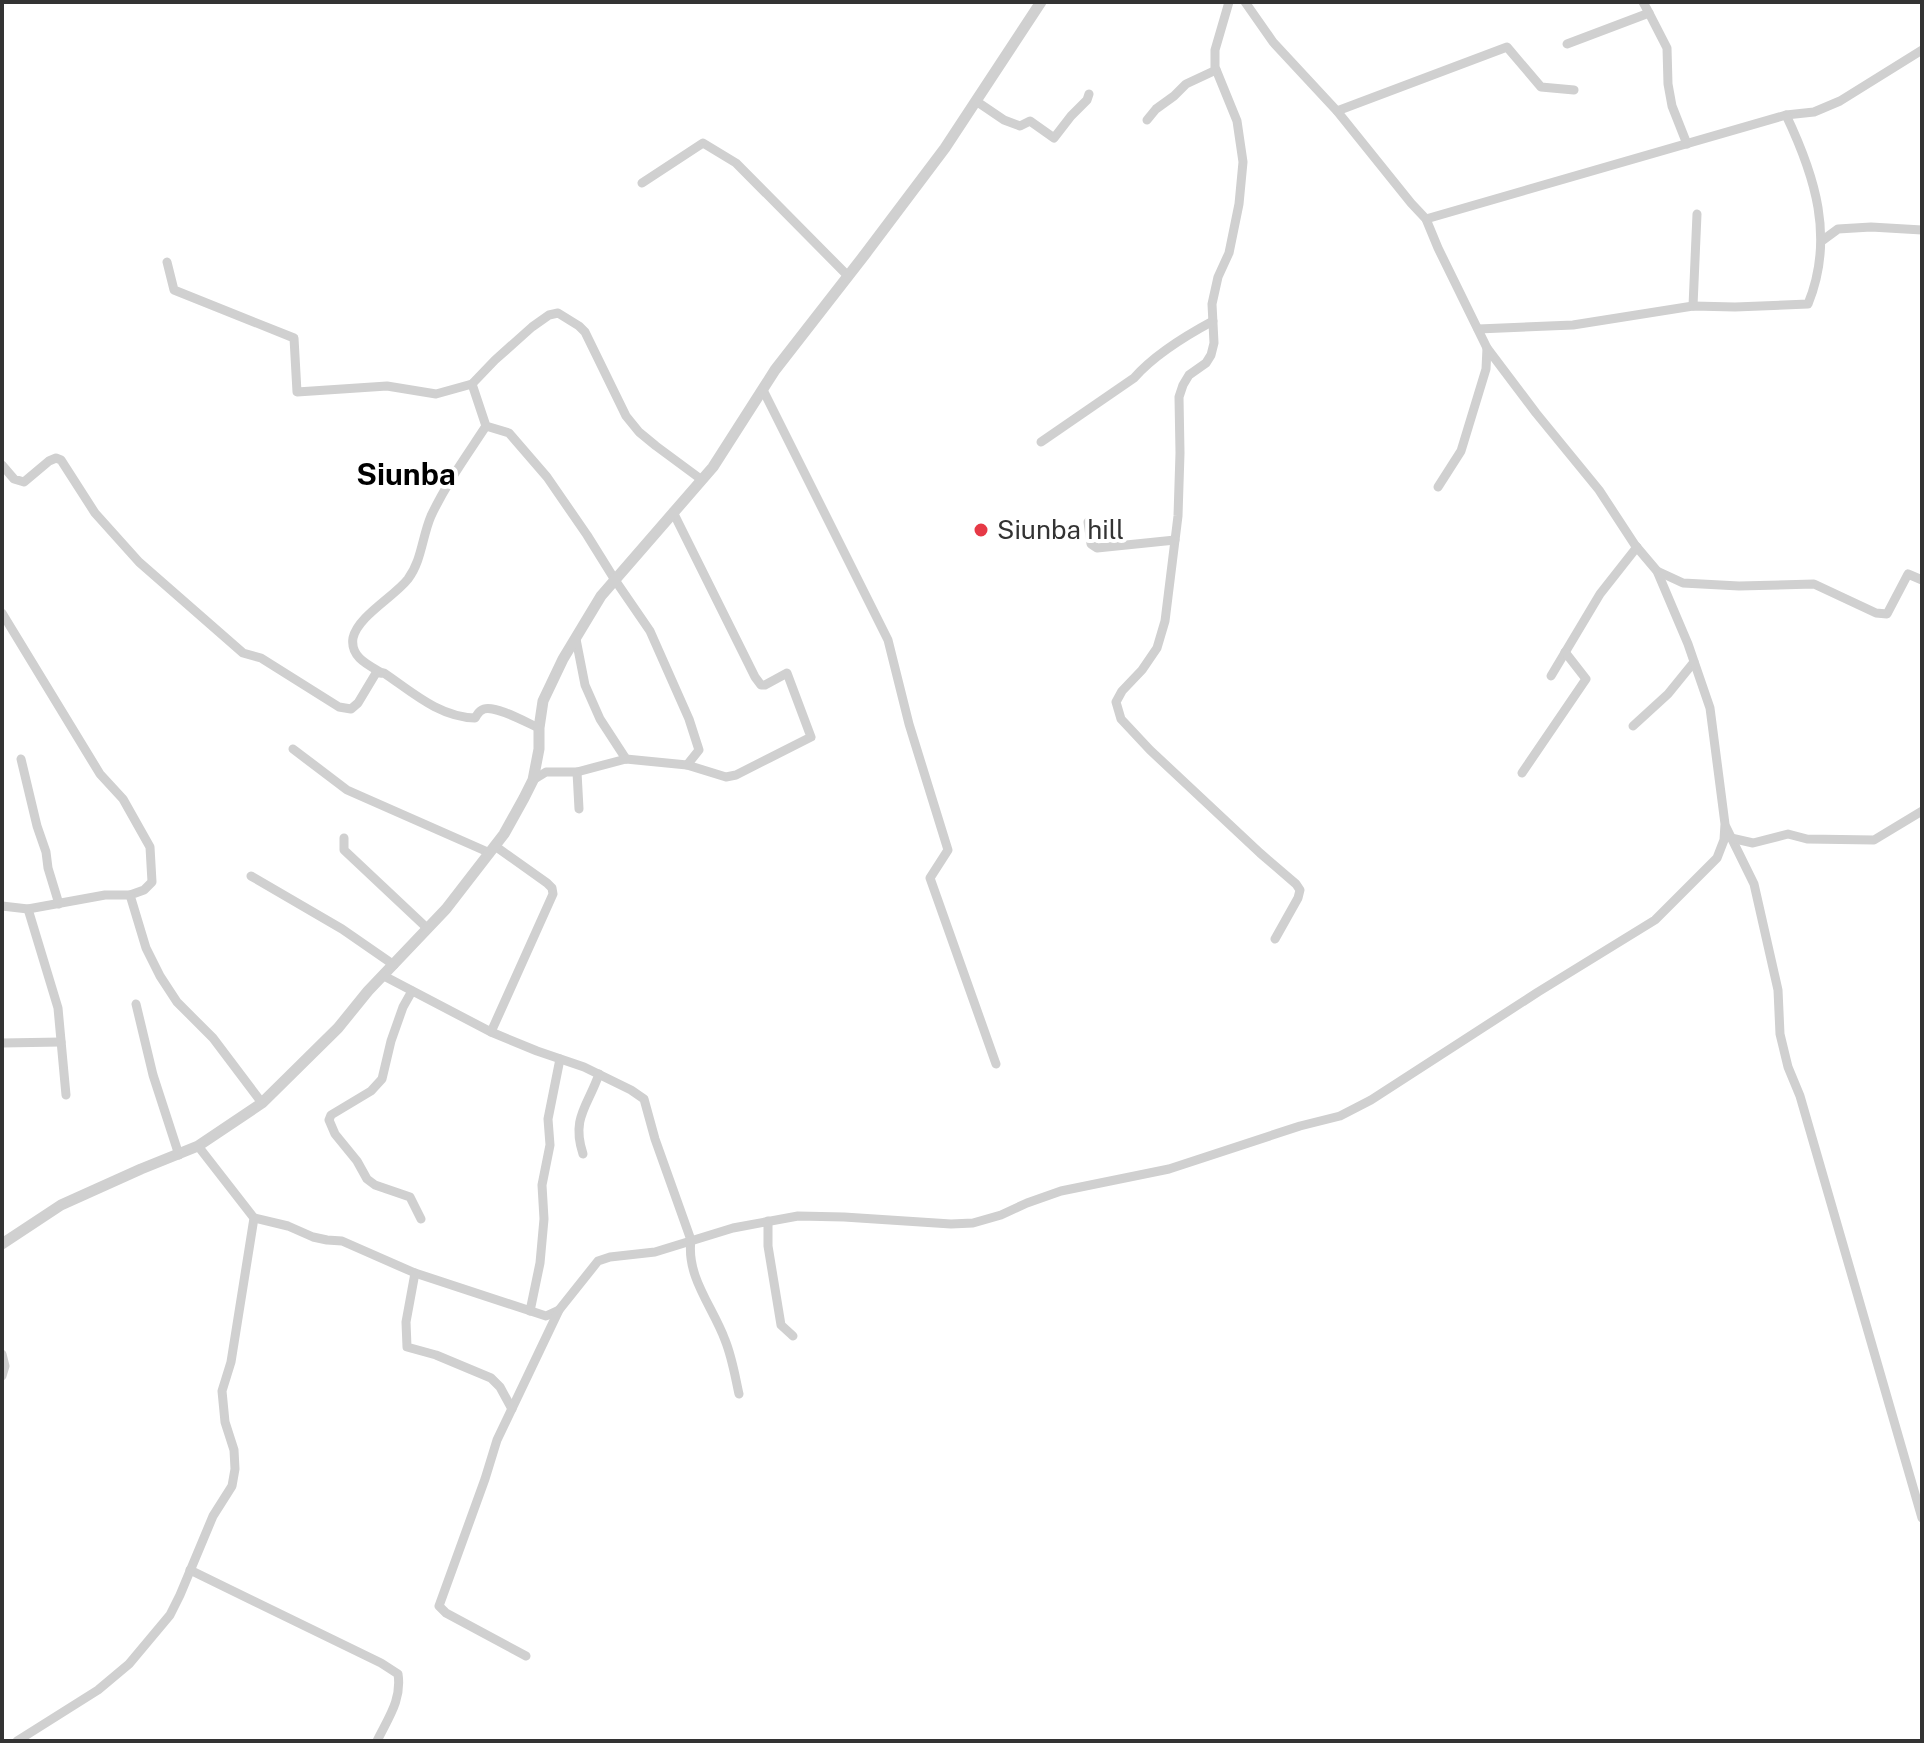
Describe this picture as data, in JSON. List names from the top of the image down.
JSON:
{
  "districts": ["Siunba"],
  "places": ["Siunba hill"]
}
